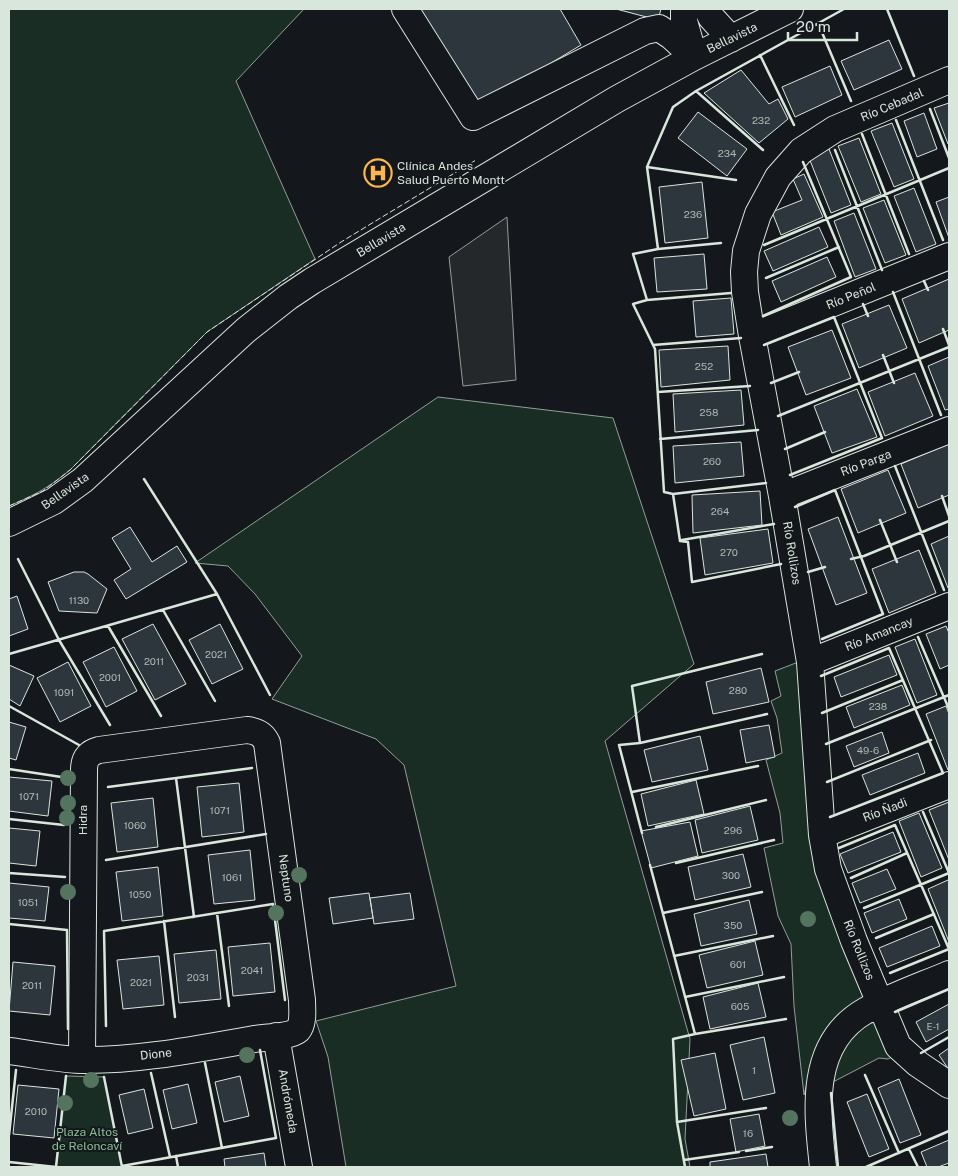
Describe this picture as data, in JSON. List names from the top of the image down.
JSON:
{
  "streets": {
    "street": [
      "Bellavista",
      "Río Cebadal",
      "Río Peñol",
      "Río Parga",
      "Río Rollizos",
      "Río Amancay",
      "Río Ñadi",
      "Hidra",
      "Neptuno",
      "Dione",
      "Andrómeda"
    ]
  },
  "crossings": [
    ["Río Cebadal", "Río Rollizos"],
    ["Río Peñol", "Río Rollizos"],
    ["Río Parga", "Río Rollizos"],
    ["Río Rollizos", "Río Amancay"],
    ["Río Rollizos", "Río Ñadi"],
    ["Hidra", "Neptuno"],
    ["Hidra", "Dione"],
    ["Neptuno", "Dione"],
    ["Dione", "Andrómeda"]
  ],
  "parks": ["Plaza Altos de Reloncaví"],
  "places": {
    "hospital": ["Clínica Andes Salud Puerto Montt"]
  },
  "house_numbers": [
    "232",
    "234",
    "236",
    "252",
    "258",
    "260",
    "264",
    "270",
    "1130",
    "2021",
    "2011",
    "2001",
    "280",
    "1091",
    "238",
    "49-6",
    "1071",
    "1071",
    "1060",
    "296",
    "300",
    "1061",
    "1050",
    "1051",
    "350",
    "601",
    "2041",
    "2031",
    "2021",
    "2011",
    "605",
    "E-1",
    "1",
    "2010",
    "16"
  ],
  "scale_bar": "20 m"
}
